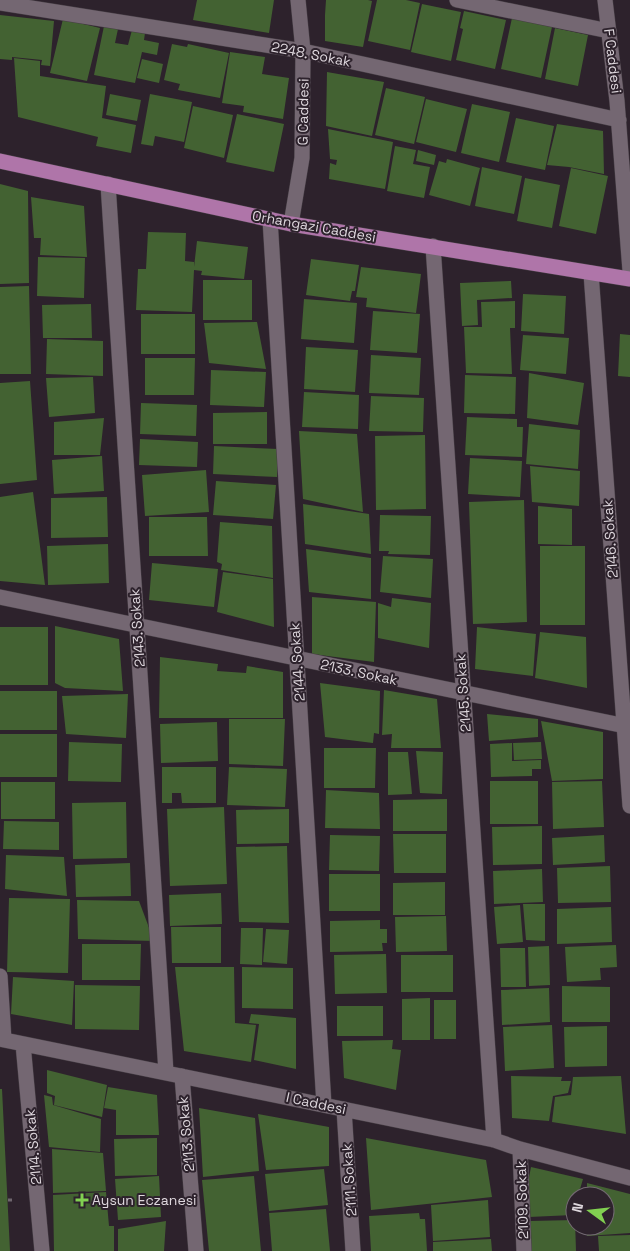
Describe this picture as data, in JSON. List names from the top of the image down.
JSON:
{
  "streets": {
    "main road": ["Orhangazi Caddesi"],
    "street": [
      "2248. Sokak",
      "F Caddesi",
      "G Caddesi",
      "2146. Sokak",
      "2143. Sokak",
      "2144. Sokak",
      "2133. Sokak",
      "2145. Sokak",
      "I Caddesi",
      "2113. Sokak",
      "2114. Sokak",
      "2111. Sokak",
      "2109. Sokak"
    ]
  },
  "crossings": [
    ["2248. Sokak", "F Caddesi"],
    ["2248. Sokak", "G Caddesi"],
    ["G Caddesi", "Orhangazi Caddesi"],
    ["Orhangazi Caddesi", "2146. Sokak"],
    ["Orhangazi Caddesi", "2143. Sokak"],
    ["Orhangazi Caddesi", "2144. Sokak"],
    ["Orhangazi Caddesi", "2145. Sokak"],
    ["2146. Sokak", "2133. Sokak"],
    ["2143. Sokak", "2133. Sokak"],
    ["2143. Sokak", "I Caddesi"],
    ["2144. Sokak", "2133. Sokak"],
    ["2144. Sokak", "I Caddesi"],
    ["2133. Sokak", "2145. Sokak"],
    ["2145. Sokak", "I Caddesi"],
    ["I Caddesi", "2113. Sokak"],
    ["I Caddesi", "2114. Sokak"],
    ["I Caddesi", "2111. Sokak"],
    ["I Caddesi", "2109. Sokak"]
  ],
  "places": {
    "health": ["Aysun Eczanesi"]
  },
  "north": "left"
}
